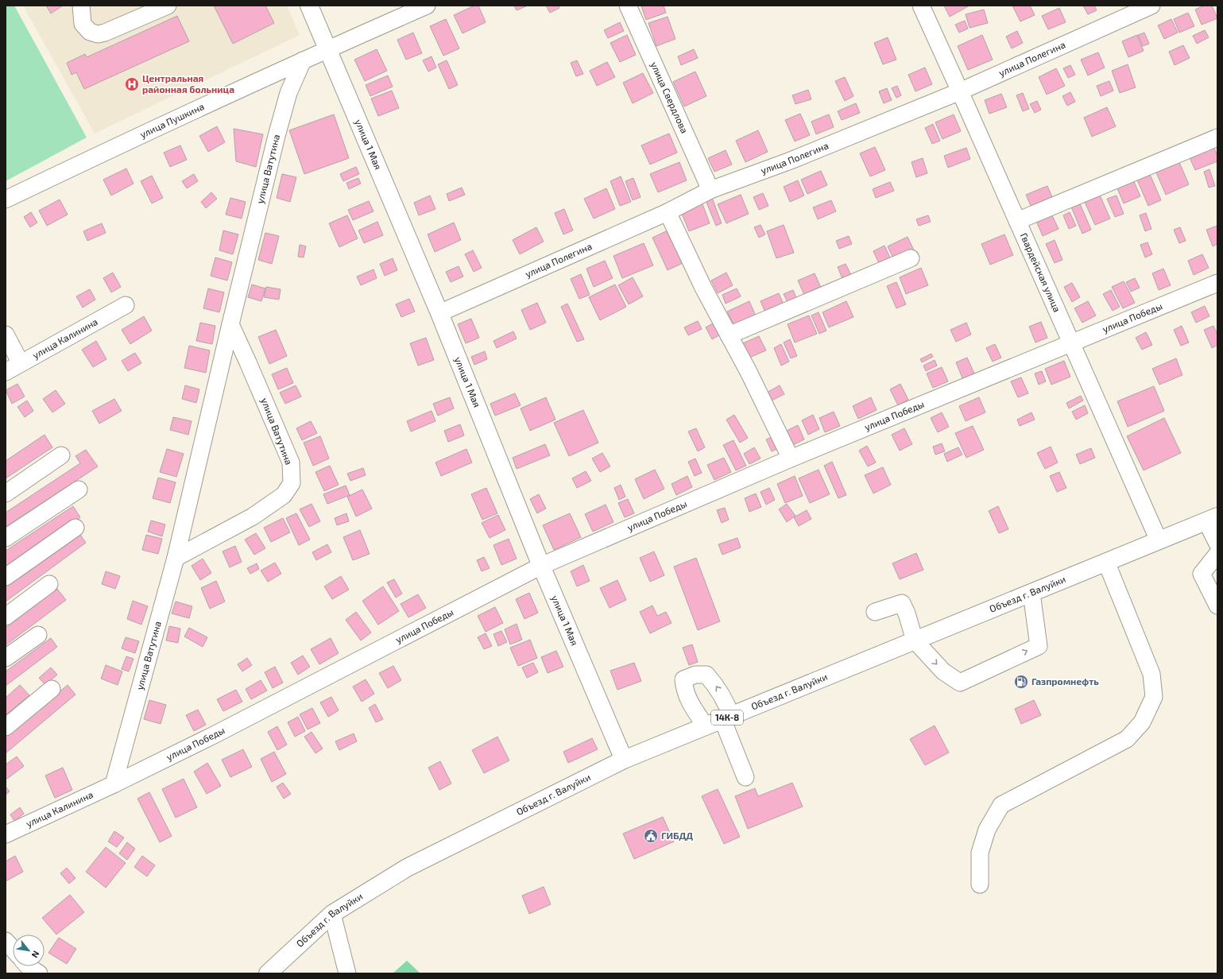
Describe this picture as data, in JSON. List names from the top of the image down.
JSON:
{
  "streets": {
    "main road": ["улица 1 Мая", "Объезд г. Валуйки", "14К-8"],
    "street": [
      "улица Полегина",
      "улица Свердлова",
      "улица Пушкина",
      "улица Ватутина",
      "Гвардейская улица",
      "улица Победы",
      "улица Калинина"
    ]
  },
  "crossings": [
    ["улица Полегина", "улица Свердлова"],
    ["улица Полегина", "улица 1 Мая"],
    ["улица Полегина", "Гвардейская улица"],
    ["улица Пушкина", "улица 1 Мая"],
    ["улица Пушкина", "улица Ватутина"],
    ["улица 1 Мая", "улица Победы"],
    ["улица 1 Мая", "Объезд г. Валуйки"],
    ["улица Ватутина", "улица Победы"],
    ["улица Ватутина", "улица Калинина"],
    ["Гвардейская улица", "улица Победы"],
    ["Гвардейская улица", "Объезд г. Валуйки"],
    ["улица Победы", "улица Калинина"]
  ],
  "places": {
    "hospital": ["Центральная районная больница"],
    "fuel station": ["Газпромнефть"],
    "public building": ["ГИБДД"]
  },
  "north": "bottom right"
}
